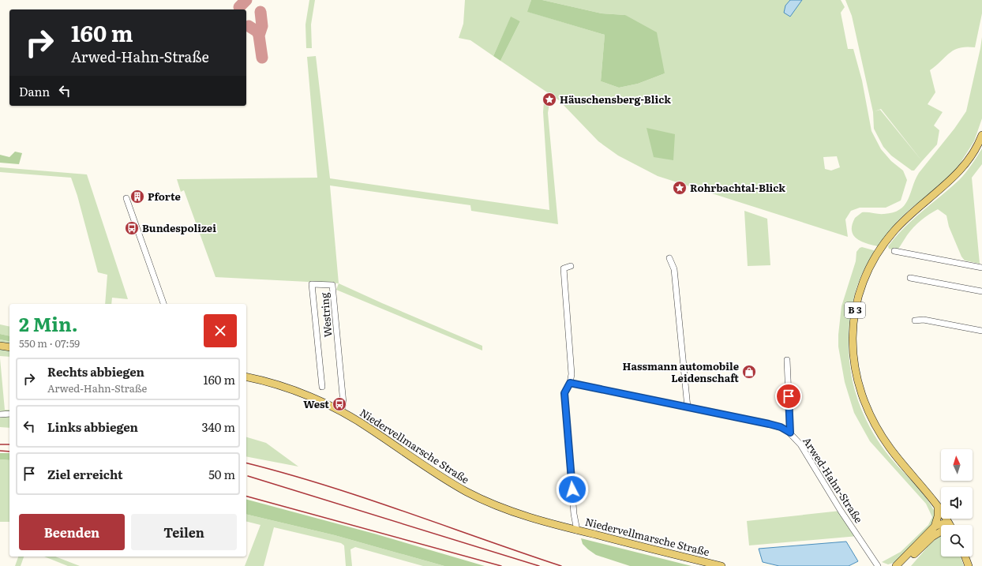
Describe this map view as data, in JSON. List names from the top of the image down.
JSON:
{
  "streets": {
    "main road": ["B 3", "Niedervellmarsche Straße"],
    "street": ["Westring", "Arwed-Hahn-Straße"]
  },
  "crossings": [
    ["Westring", "Niedervellmarsche Straße"]
  ],
  "places": {
    "place": ["Häuschensberg-Blick", "Rohrbachtal-Blick"],
    "building": ["Pforte"],
    "bus stop": ["Bundespolizei", "West"],
    "shop": ["Hassmann automobile Leidenschaft"]
  },
  "north": "top",
  "page": {
    "turn": ["160 m", "Arwed-Hahn-Straße"],
    "then": "Dann",
    "heading": ["2 Min.", "550 m · 07:59"],
    "list": [
      {
        "name": "Rechts abbiegen",
        "note": "Arwed-Hahn-Straße",
        "value": "160 m"
      },
      {
        "name": "Links abbiegen",
        "value": "340 m"
      },
      {
        "name": "Ziel erreicht",
        "value": "50 m"
      }
    ],
    "buttons": ["Beenden", "Teilen"]
  }
}
